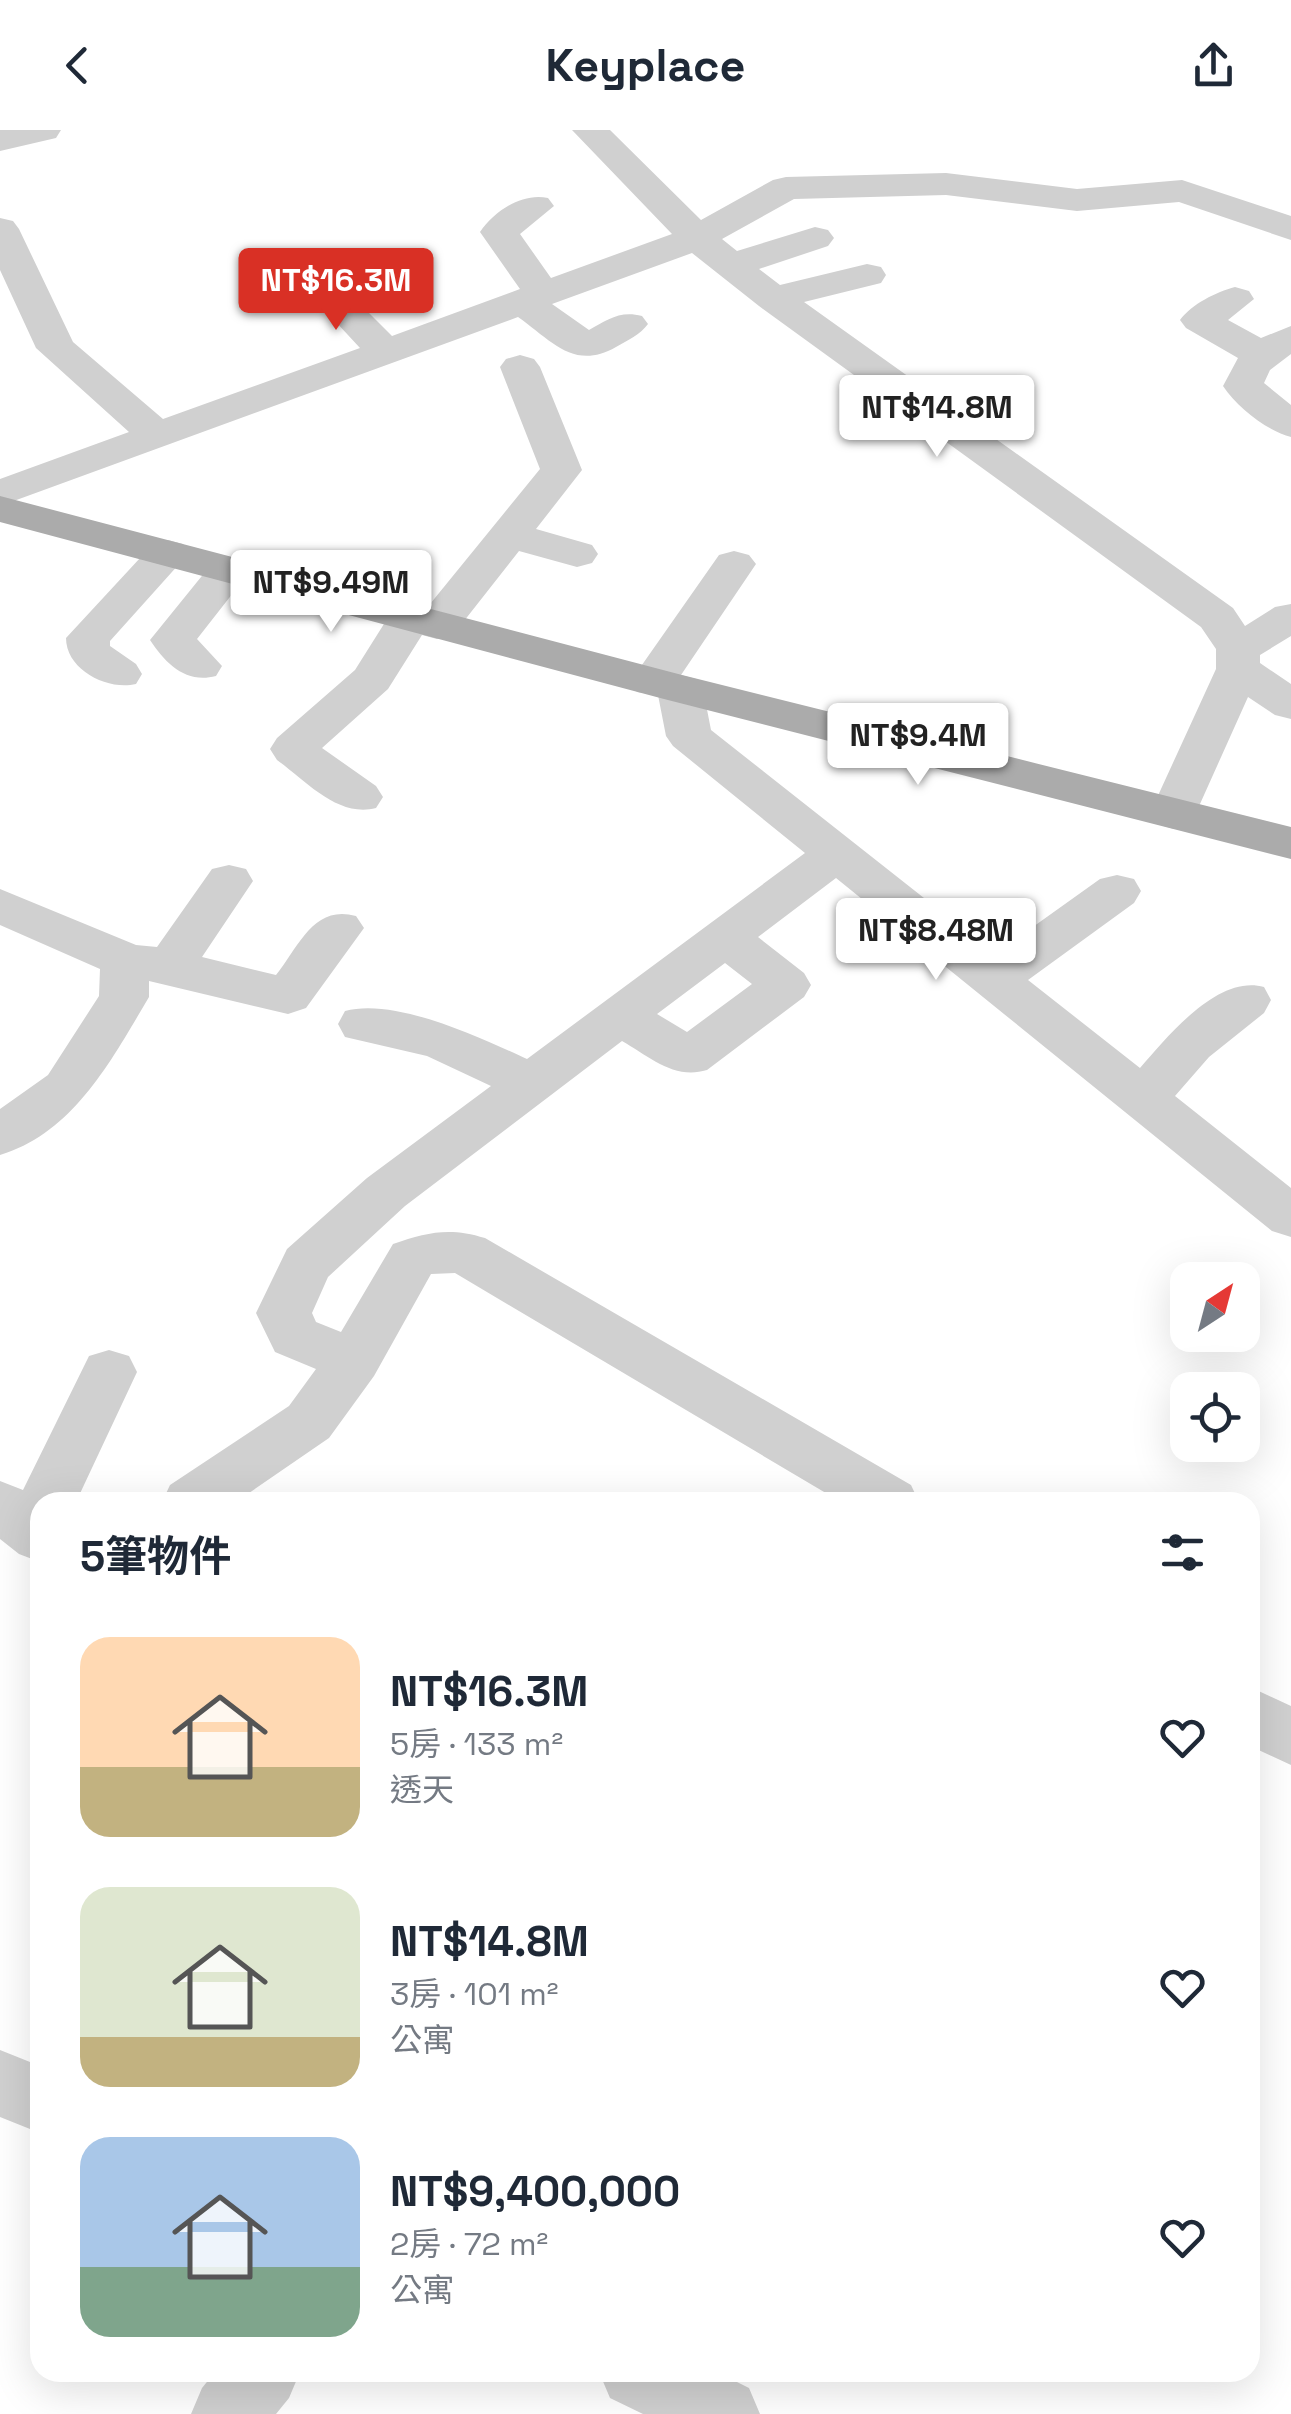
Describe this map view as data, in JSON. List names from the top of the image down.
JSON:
{
  "north": "top right",
  "page": {
    "header": "Keyplace",
    "price": [
      "NT$16.3M",
      "NT$14.8M",
      "NT$9.49M",
      "NT$9.4M",
      "NT$8.48M"
    ],
    "heading": "5筆物件",
    "list": [
      {
        "name": "NT$16.3M",
        "note": "5房 · 133 m² · 透天"
      },
      {
        "name": "NT$14.8M",
        "note": "3房 · 101 m² · 公寓"
      },
      {
        "name": "NT$9,400,000",
        "note": "2房 · 72 m² · 公寓"
      }
    ]
  }
}
